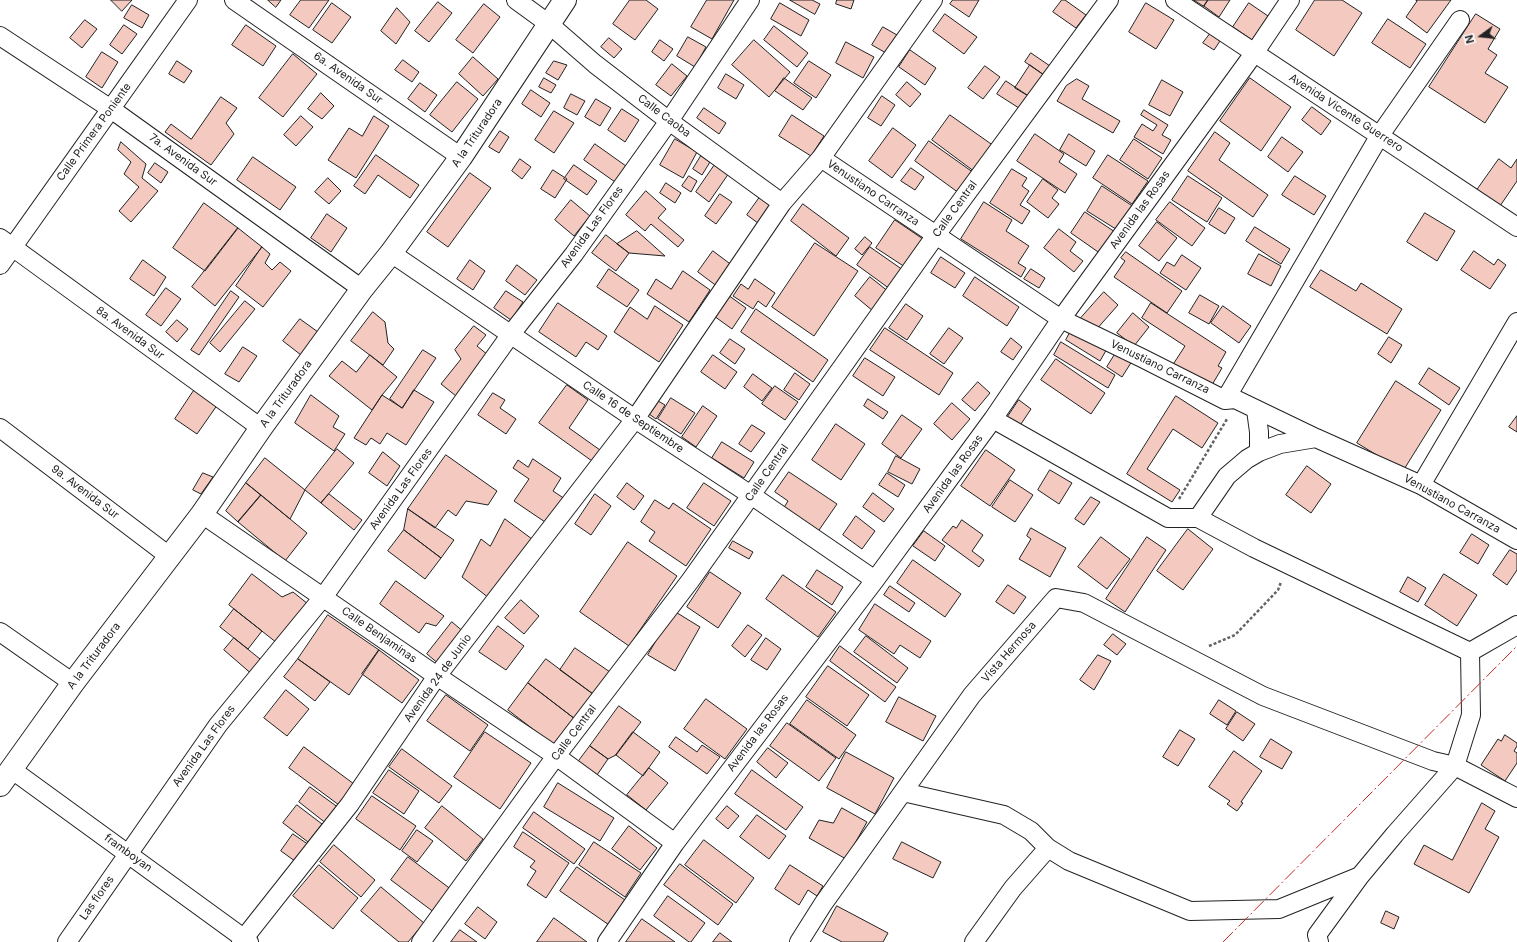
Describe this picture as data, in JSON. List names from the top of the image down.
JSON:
{
  "streets": {
    "street": [
      "6a. Avenida Sur",
      "Avenida Vicente Guerrero",
      "Calle Caoba",
      "Calle Primera Poniente",
      "A la Trituradora",
      "7a. Avenida Sur",
      "Venustiano Carranza",
      "Calle Central",
      "Avenida las Rosas",
      "Avenida Las Flores",
      "8a. Avenida Sur",
      "Calle 16 de Septiembre",
      "9a. Avenida Sur",
      "Calle Benjaminas",
      "Vista Hermosa",
      "Avenida 24 de Junio",
      "framboyan",
      "Las flores"
    ]
  },
  "crossings": [
    ["6a. Avenida Sur", "A la Trituradora"],
    ["Avenida Vicente Guerrero", "Avenida las Rosas"],
    ["Calle Caoba", "A la Trituradora"],
    ["Calle Caoba", "Avenida Las Flores"],
    ["Calle Caoba", "Avenida 24 de Junio"],
    ["Calle Primera Poniente", "7a. Avenida Sur"],
    ["Calle Primera Poniente", "8a. Avenida Sur"],
    ["A la Trituradora", "7a. Avenida Sur"],
    ["A la Trituradora", "8a. Avenida Sur"],
    ["A la Trituradora", "Calle 16 de Septiembre"],
    ["A la Trituradora", "9a. Avenida Sur"],
    ["A la Trituradora", "Calle Benjaminas"],
    ["A la Trituradora", "framboyan"],
    ["Venustiano Carranza", "Calle Central"],
    ["Venustiano Carranza", "Avenida las Rosas"],
    ["Venustiano Carranza", "Avenida 24 de Junio"],
    ["Calle Central", "Calle 16 de Septiembre"],
    ["Calle Central", "Calle Benjaminas"],
    ["Avenida las Rosas", "Calle 16 de Septiembre"],
    ["Avenida las Rosas", "Calle Benjaminas"],
    ["Avenida Las Flores", "Calle 16 de Septiembre"],
    ["Avenida Las Flores", "Calle Benjaminas"],
    ["Avenida Las Flores", "framboyan"],
    ["Avenida Las Flores", "Las flores"],
    ["Calle 16 de Septiembre", "Avenida 24 de Junio"],
    ["Calle Benjaminas", "Avenida 24 de Junio"],
    ["Avenida 24 de Junio", "framboyan"],
    ["framboyan", "Las flores"]
  ],
  "north": "left"
}
